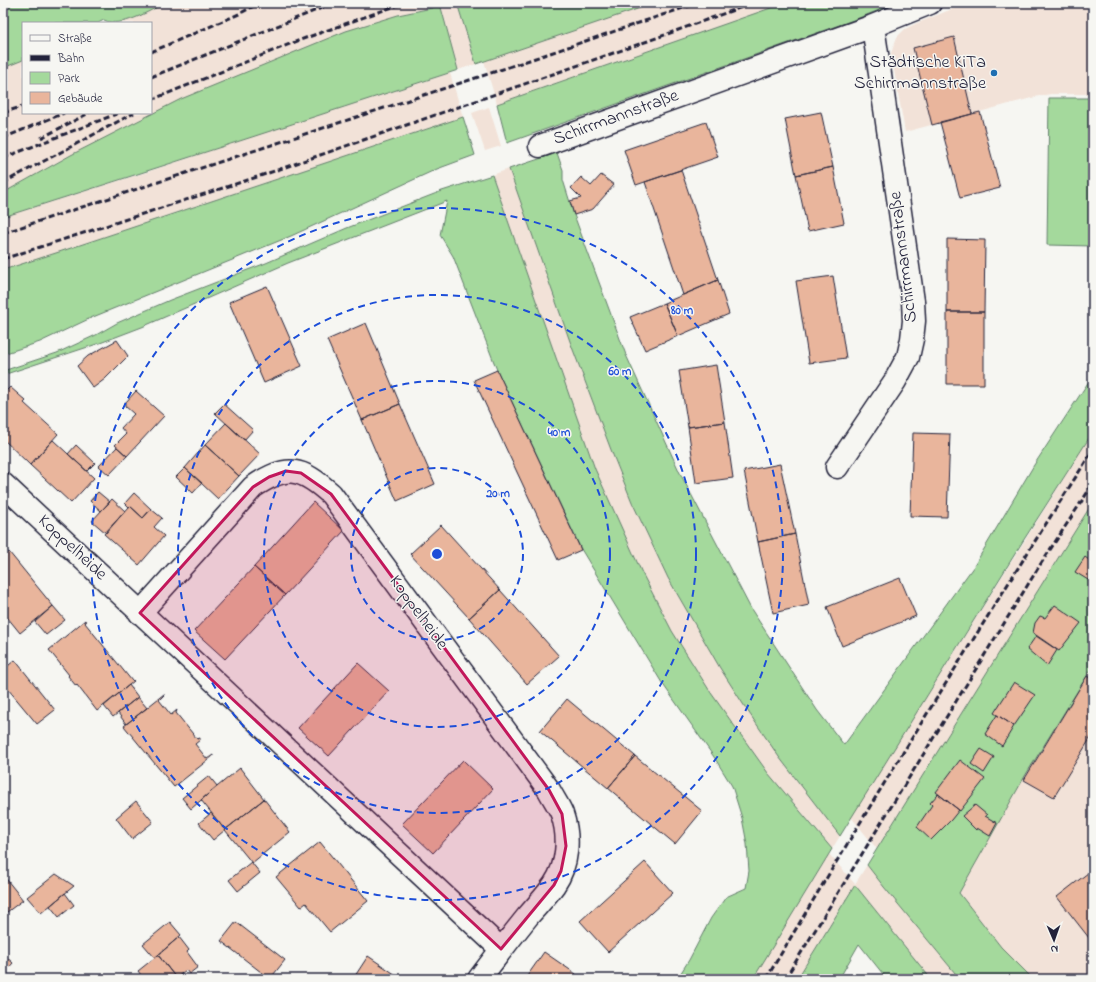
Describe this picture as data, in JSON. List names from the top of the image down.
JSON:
{
  "streets": {
    "street": ["Schirrmannstraße", "Koppelheide"]
  },
  "places": ["Städtische KiTa Schirrmannstraße"],
  "legend": [
    "Straße",
    "Bahn",
    "Park",
    "Gebäude"
  ],
  "north": "bottom",
  "rings": [
    "80 m",
    "60 m",
    "40 m",
    "20 m"
  ]
}
